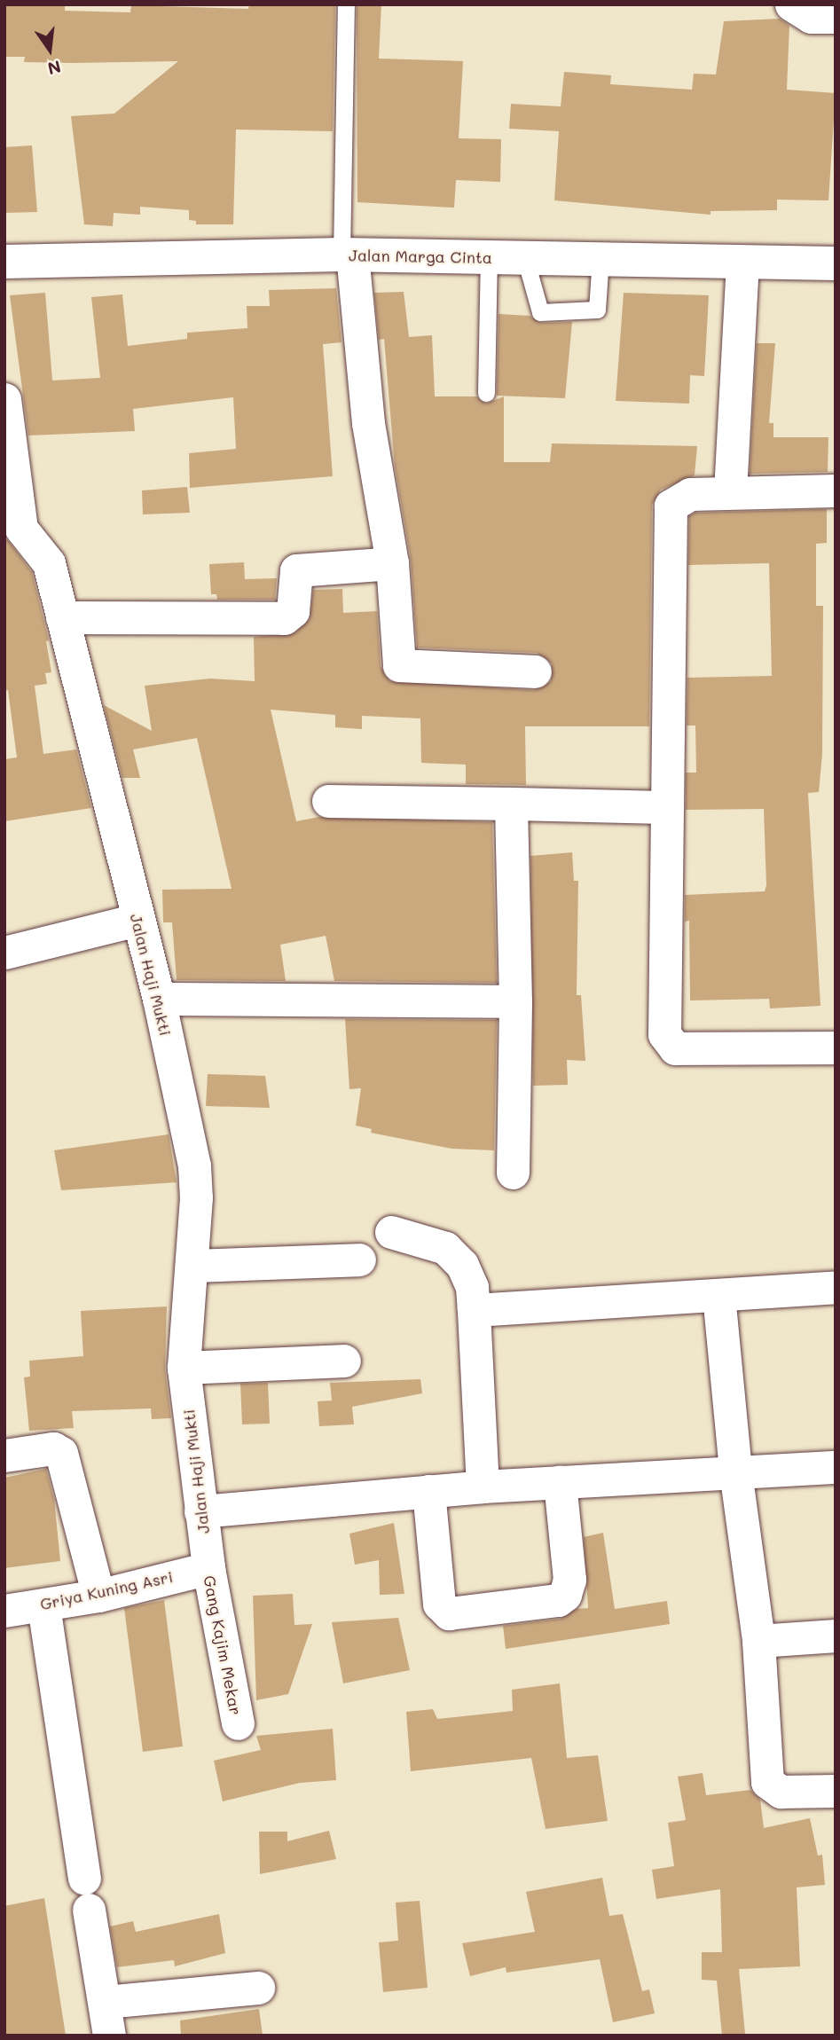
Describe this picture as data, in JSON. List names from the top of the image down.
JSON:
{
  "streets": {
    "main road": ["Jalan Marga Cinta"],
    "street": ["Jalan Haji Mukti", "Griya Kuning Asri", "Gang Kajim Mekar"]
  },
  "crossings": [
    ["Jalan Haji Mukti", "Griya Kuning Asri"],
    ["Jalan Haji Mukti", "Gang Kajim Mekar"],
    ["Griya Kuning Asri", "Gang Kajim Mekar"]
  ],
  "north": "bottom"
}
